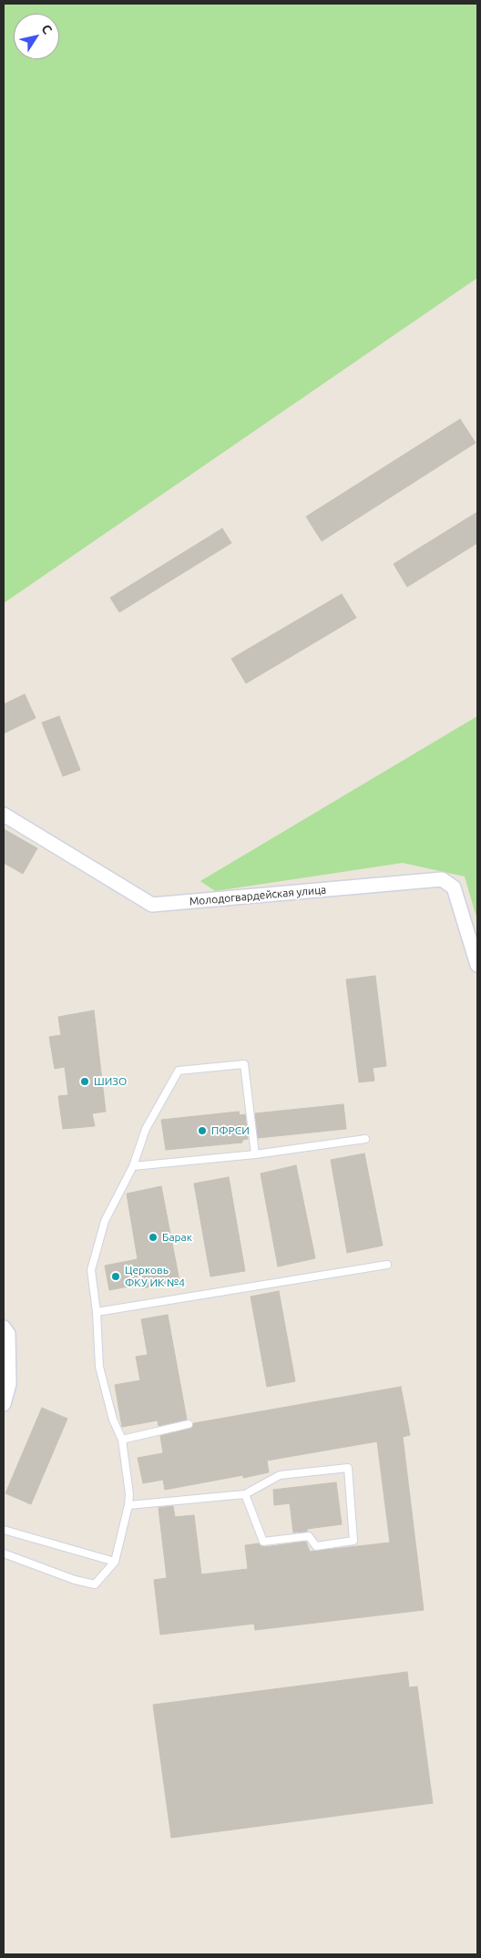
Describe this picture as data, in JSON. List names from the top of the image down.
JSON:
{
  "streets": {
    "street": ["Молодогвардейская улица"]
  },
  "places": [
    "ШИЗО",
    "ПФРСИ",
    "Барак",
    "Церковь ФКУ ИК №4"
  ],
  "north": "top right"
}
